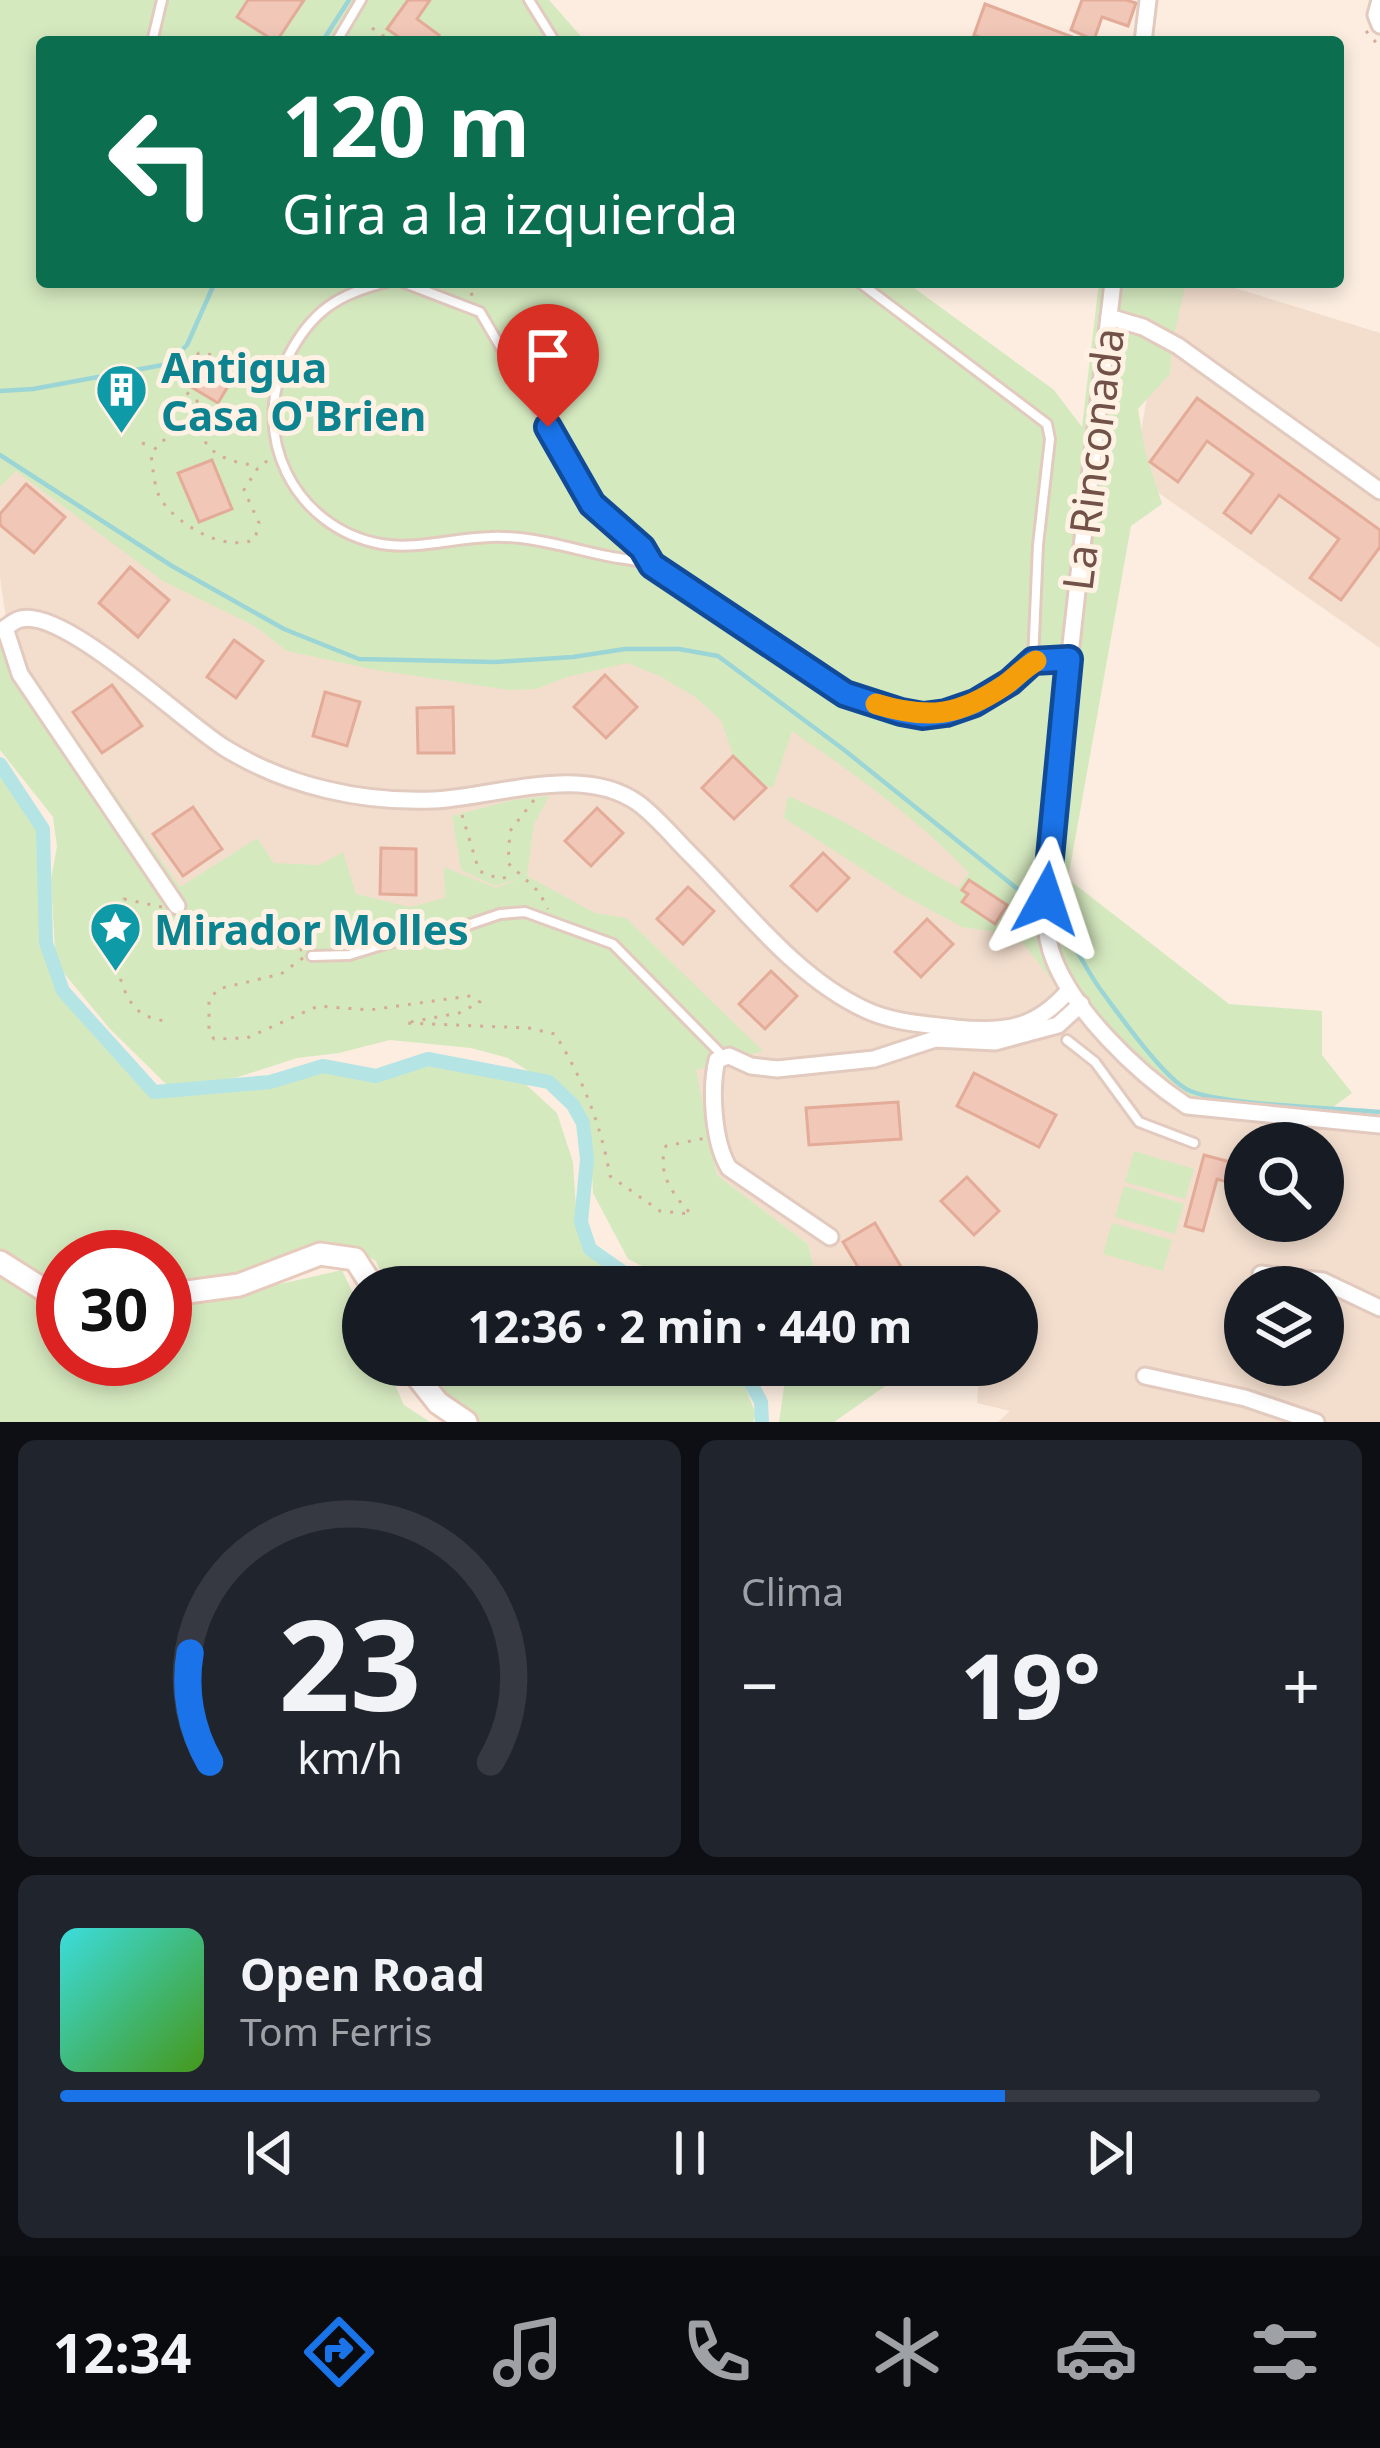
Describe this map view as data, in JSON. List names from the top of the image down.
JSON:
{
  "streets": {
    "street": ["La Rinconada"]
  },
  "places": {
    "building": ["Antigua Casa O'Brien"],
    "place": ["Mirador Molles"]
  },
  "page": {
    "turn": ["120 m", "Gira a la izquierda"],
    "limit": "30",
    "trip": "12:36 · 2 min · 440 m",
    "tile": "Clima",
    "heat": ["−", "19°", "+"],
    "song": ["Open Road", "Tom Ferris"],
    "tabs": "12:34",
    "gauge": ["23", "km/h"]
  }
}
